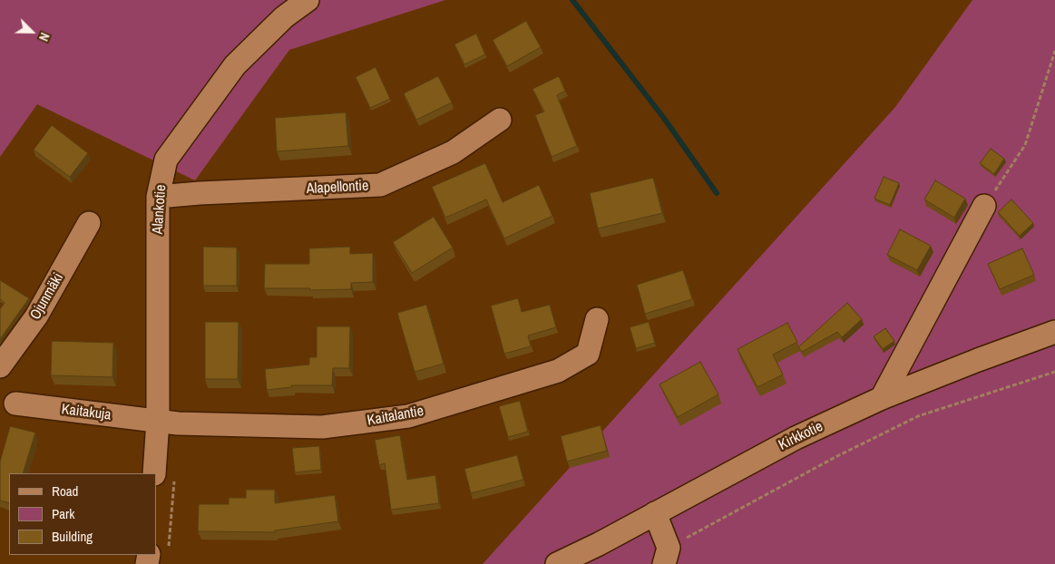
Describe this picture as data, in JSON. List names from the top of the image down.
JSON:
{
  "streets": {
    "street": [
      "Alapellontie",
      "Alankotie",
      "Ojunmäki",
      "Kaitakuja",
      "Kaitalantie",
      "Kirkkotie"
    ]
  },
  "crossings": [
    ["Alapellontie", "Alankotie"],
    ["Alankotie", "Kaitakuja"],
    ["Alankotie", "Kaitalantie"],
    ["Kaitakuja", "Kaitalantie"]
  ],
  "legend": ["Road", "Park", "Building"],
  "north": "bottom right"
}
